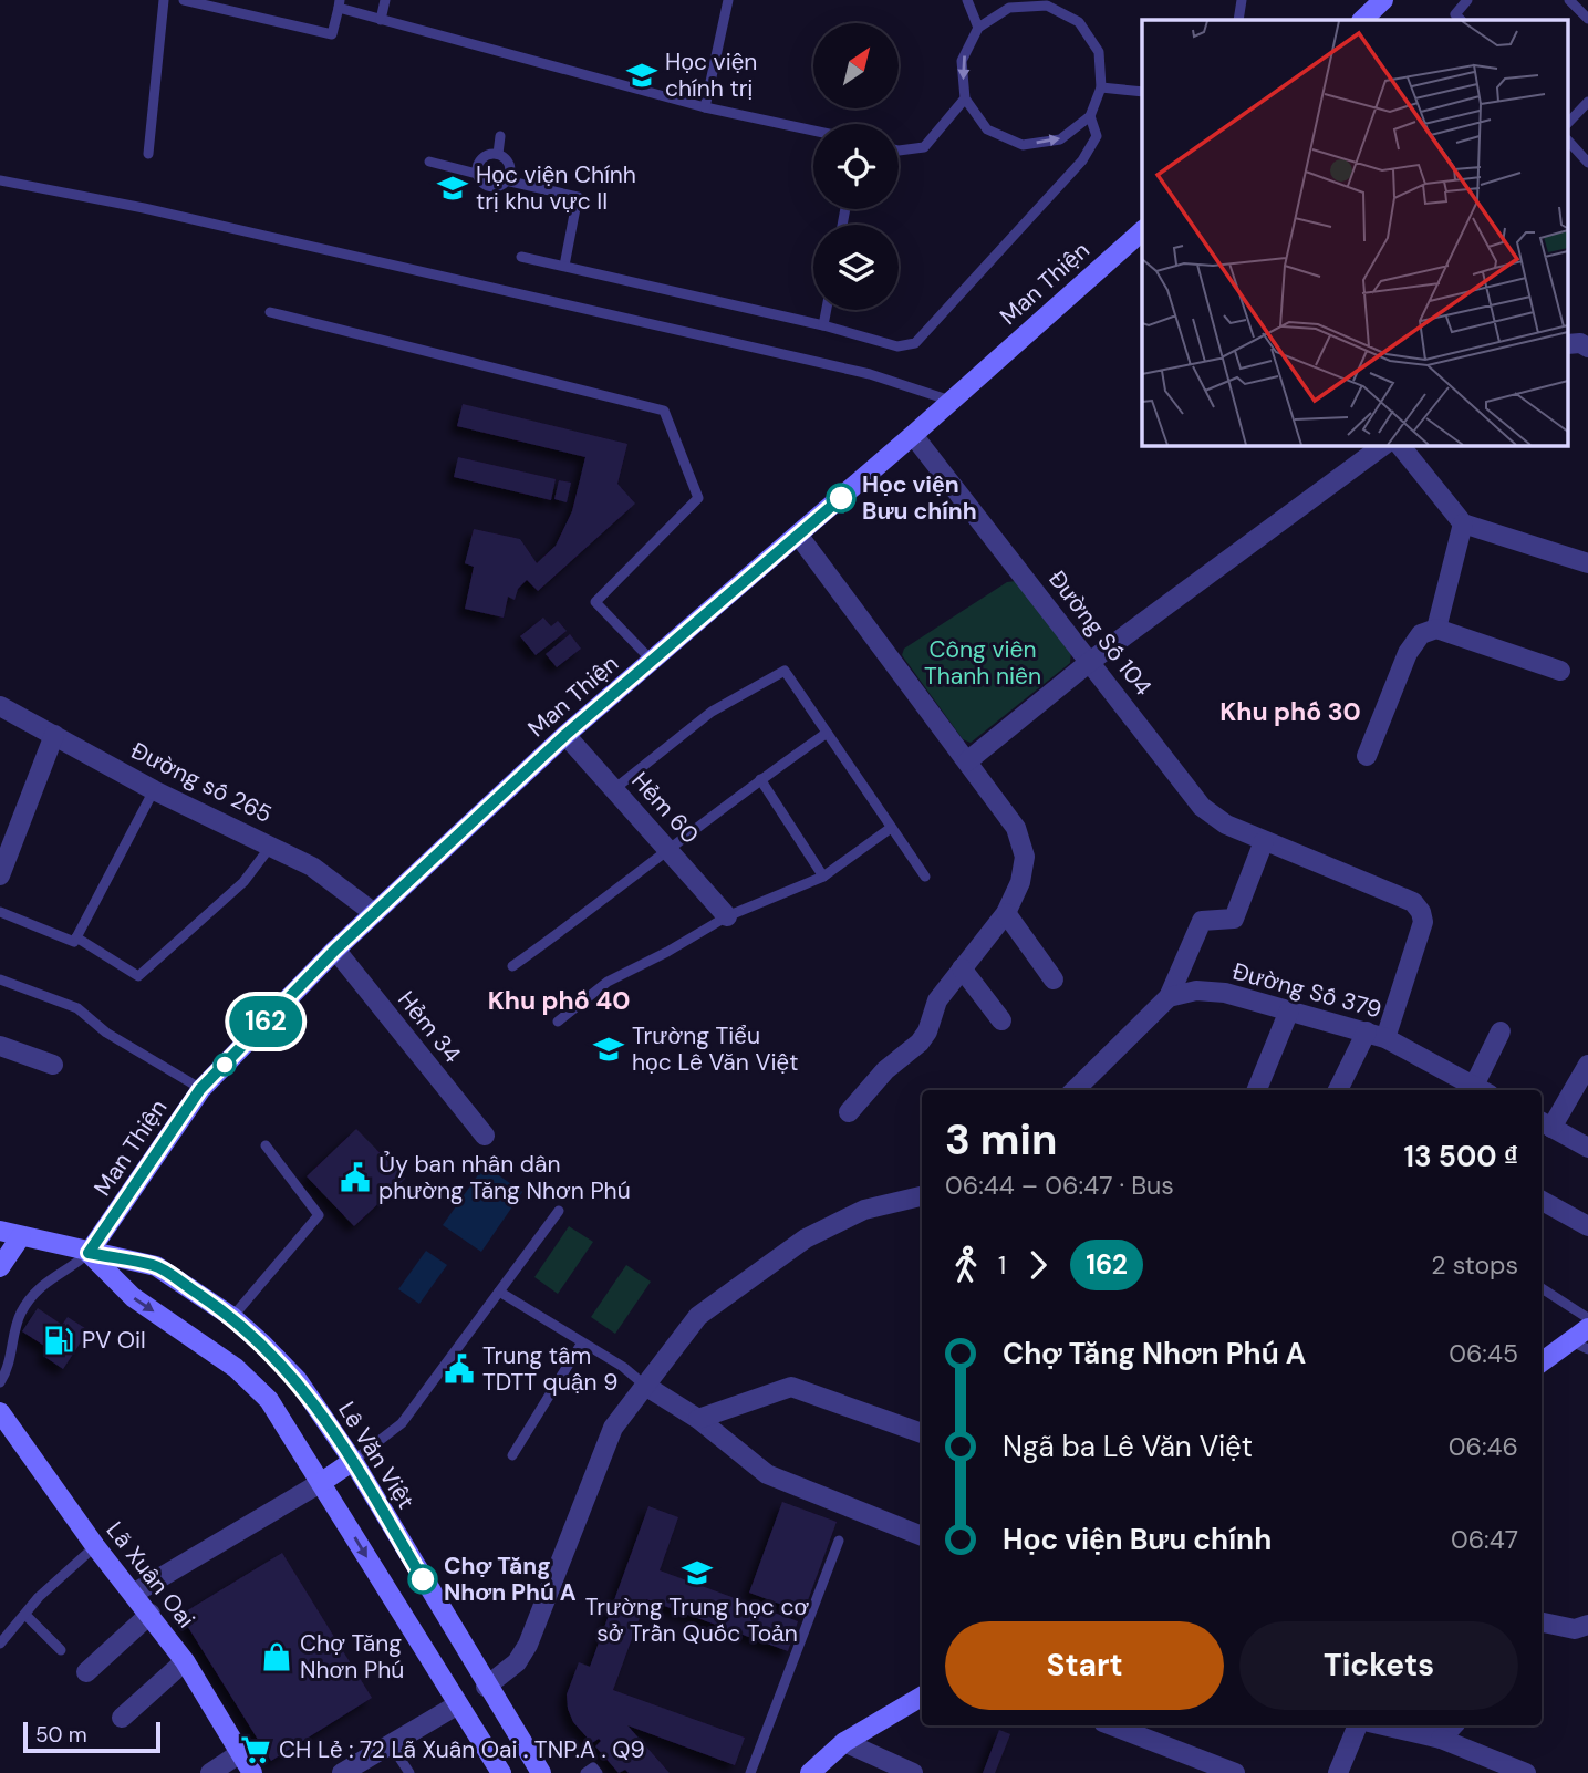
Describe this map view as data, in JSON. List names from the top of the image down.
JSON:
{
  "streets": {
    "main road": ["Man Thiện", "Lê Văn Việt", "Lã Xuân Oai"],
    "street": [
      "Đường Số 104",
      "Đường số 265",
      "Hẻm 60",
      "Đường Số 379",
      "Hẻm 34"
    ]
  },
  "crossings": [
    ["Man Thiện", "Đường Số 104"],
    ["Man Thiện", "Đường số 265"],
    ["Man Thiện", "Hẻm 60"],
    ["Man Thiện", "Hẻm 34"],
    ["Man Thiện", "Lê Văn Việt"],
    ["Đường Số 104", "Đường Số 379"]
  ],
  "districts": ["Khu phố 30", "Khu phố 40"],
  "parks": ["Công viên Thanh niên"],
  "places": {
    "school or university": [
      "Học viện chính trị",
      "Học viện Chính trị khu vực II",
      "Trường Tiểu học Lê Văn Việt",
      "Trường Trung học cơ sở Trần Quốc Toản"
    ],
    "other": ["Học viện Bưu chính", "Chợ Tăng Nhơn Phú A"],
    "public building": ["Ủy ban nhân dân phường Tăng Nhơn Phú", "Trung tâm TDTT quận 9"],
    "fuel station": ["PV Oil"],
    "shop": ["Chợ Tăng Nhơn Phú"],
    "supermarket": ["CH Lẻ : 72 Lã Xuân Oai . TNP.A . Q9"]
  },
  "lines": ["bus line 162"],
  "scale_bar": "50 m",
  "north": "top right",
  "page": {
    "on_map": "162",
    "heading": ["3 min", "06:44 – 06:47 · Bus", "13 500 ₫"],
    "legs": ["1", "162", "2 stops"],
    "list": [
      {
        "name": "Chợ Tăng Nhơn Phú A",
        "value": "06:45"
      },
      {
        "name": "Ngã ba Lê Văn Việt",
        "value": "06:46"
      },
      {
        "name": "Học viện Bưu chính",
        "value": "06:47"
      }
    ],
    "buttons": ["Start", "Tickets"],
    "scale": "50 m"
  }
}
